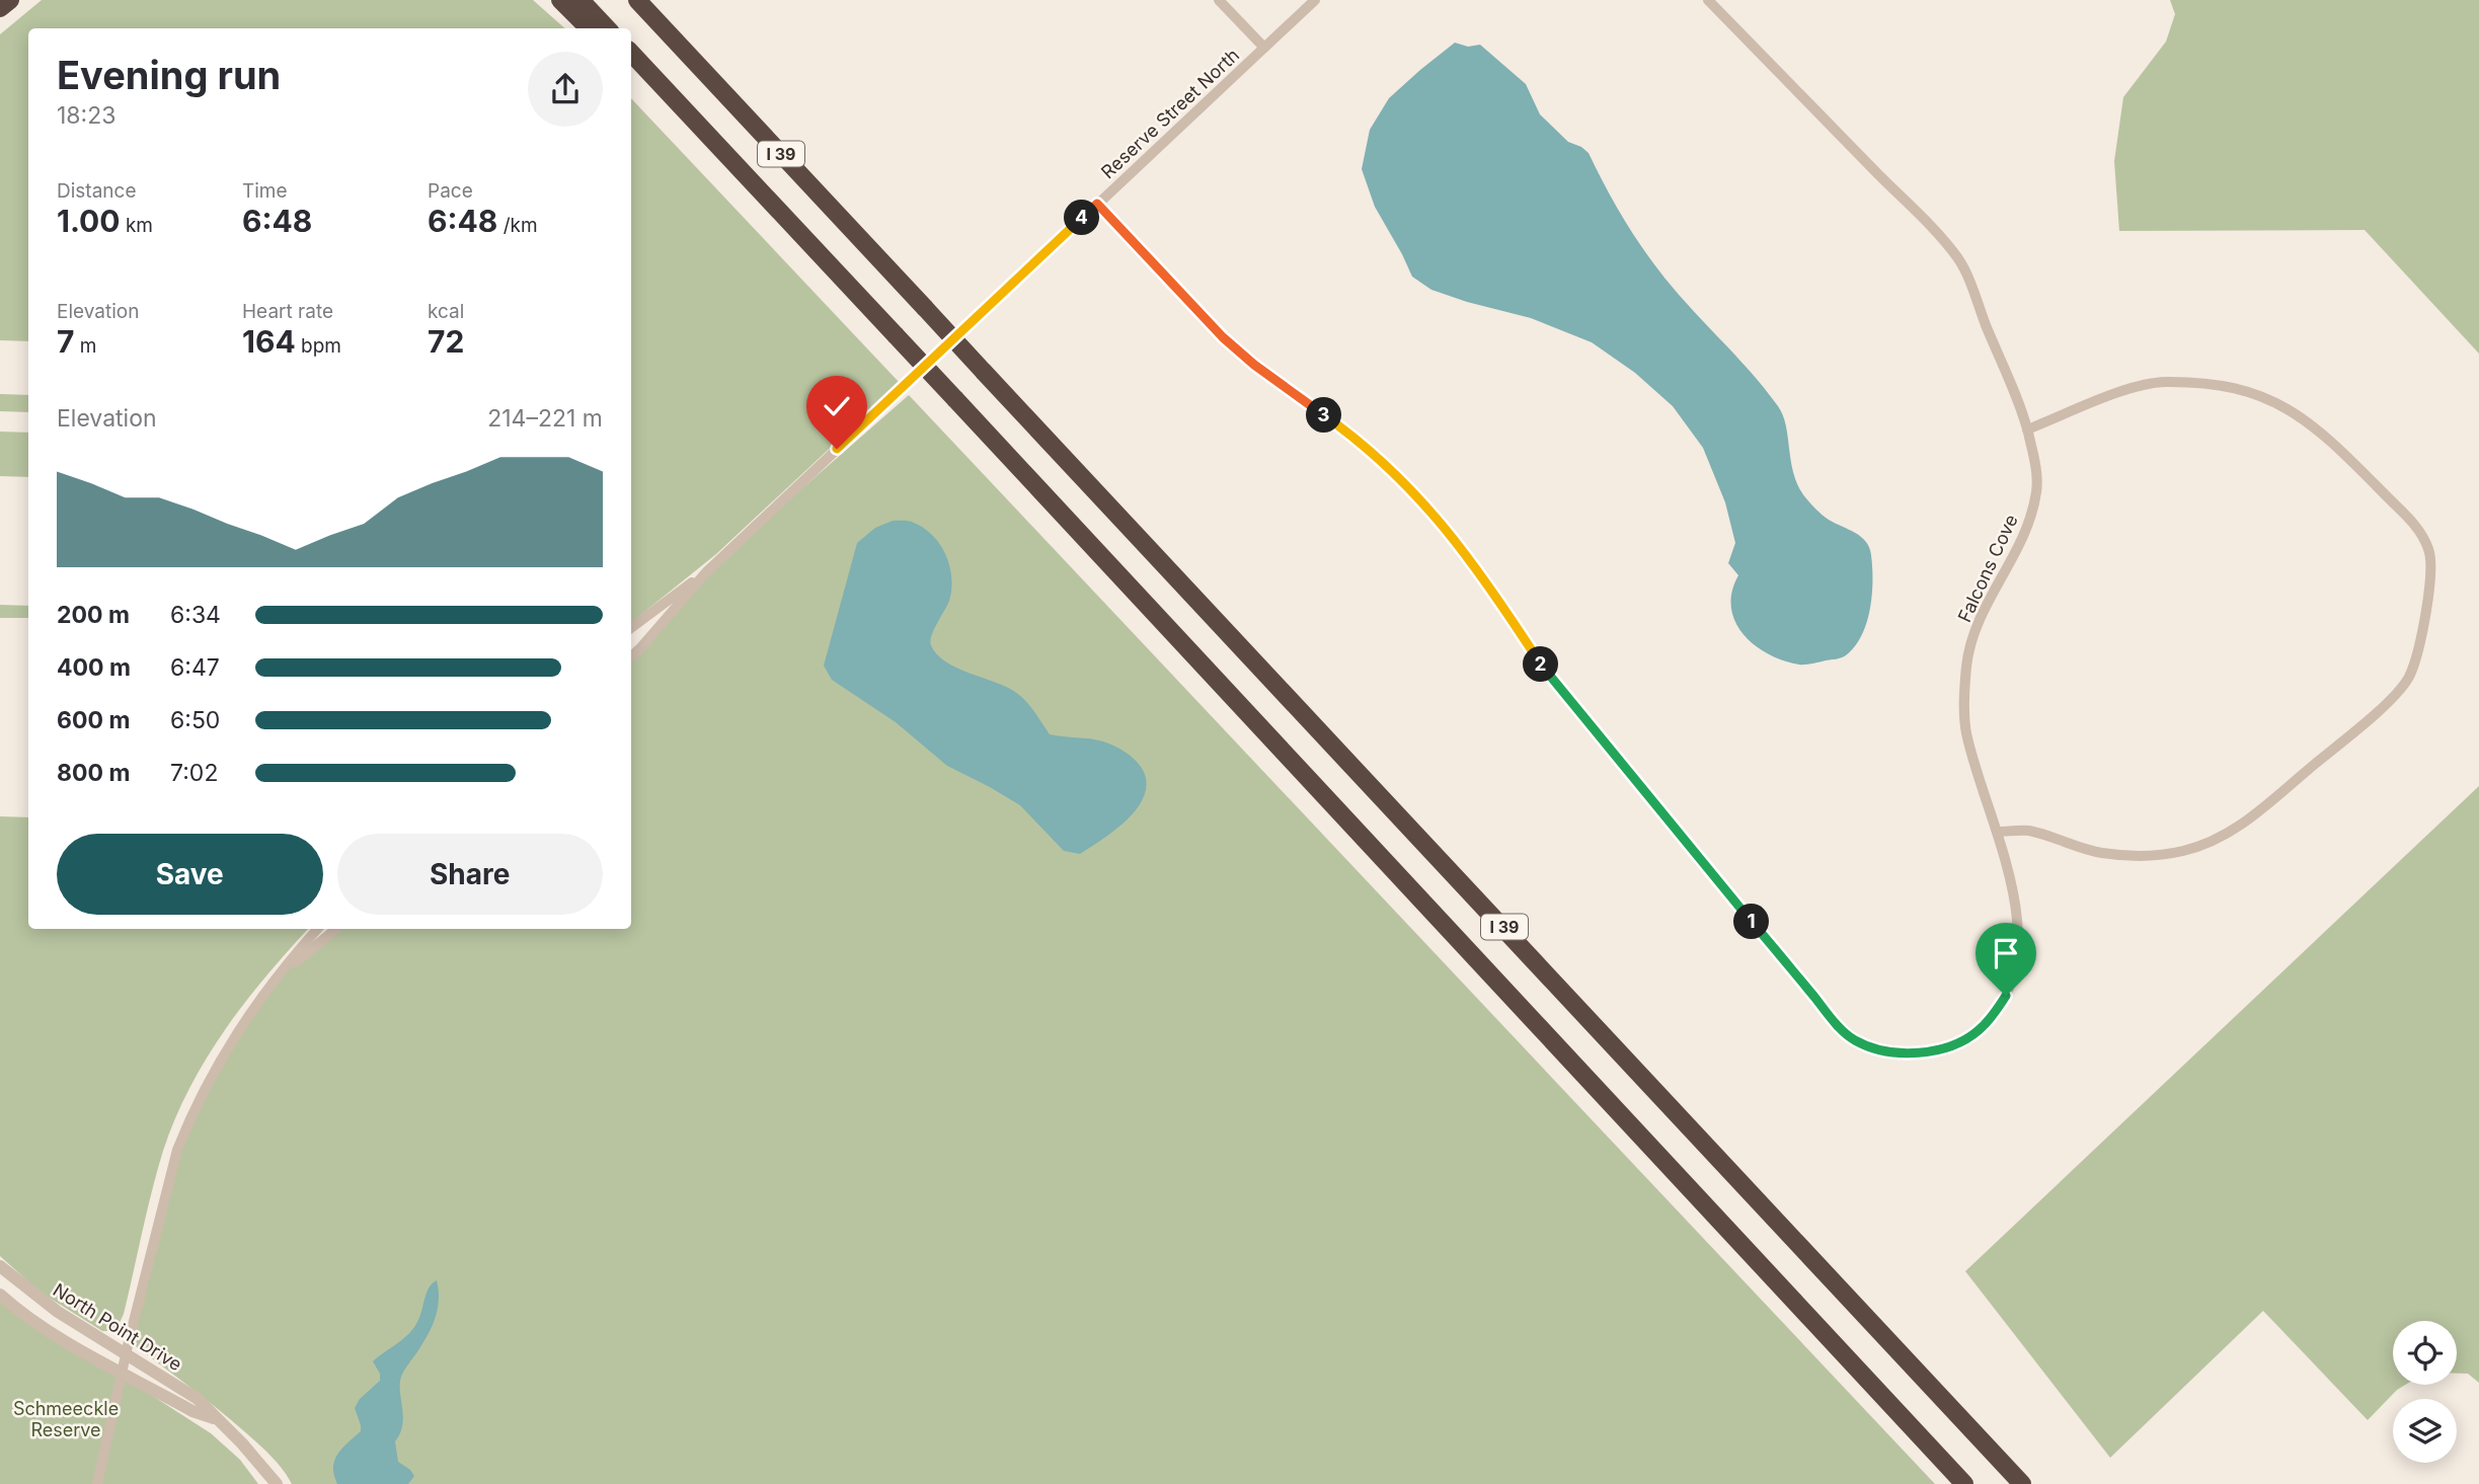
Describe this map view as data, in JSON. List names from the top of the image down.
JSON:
{
  "streets": {
    "highway": ["I 39"],
    "street": ["Reserve Street North", "Falcons Cove", "North Point Drive"]
  },
  "crossings": [
    ["Reserve Street North", "Falcons Cove"]
  ],
  "parks": ["Schmeeckle Reserve"],
  "page": {
    "heading": ["Evening run", "18:23"],
    "stats": [
      ["Distance", "1.00 km"],
      ["Time", "6:48"],
      ["Pace", "6:48 /km"],
      ["Elevation", "7 m"],
      ["Heart rate", "164 bpm"],
      ["kcal", "72"]
    ],
    "pins": [
      "4",
      "3",
      "2",
      "1"
    ],
    "chart": ["Elevation", "214–221 m"],
    "list": [
      {
        "name": "200 m",
        "note": "6:34"
      },
      {
        "name": "400 m",
        "note": "6:47"
      },
      {
        "name": "600 m",
        "note": "6:50"
      },
      {
        "name": "800 m",
        "note": "7:02"
      }
    ],
    "buttons": ["Save", "Share"]
  }
}
